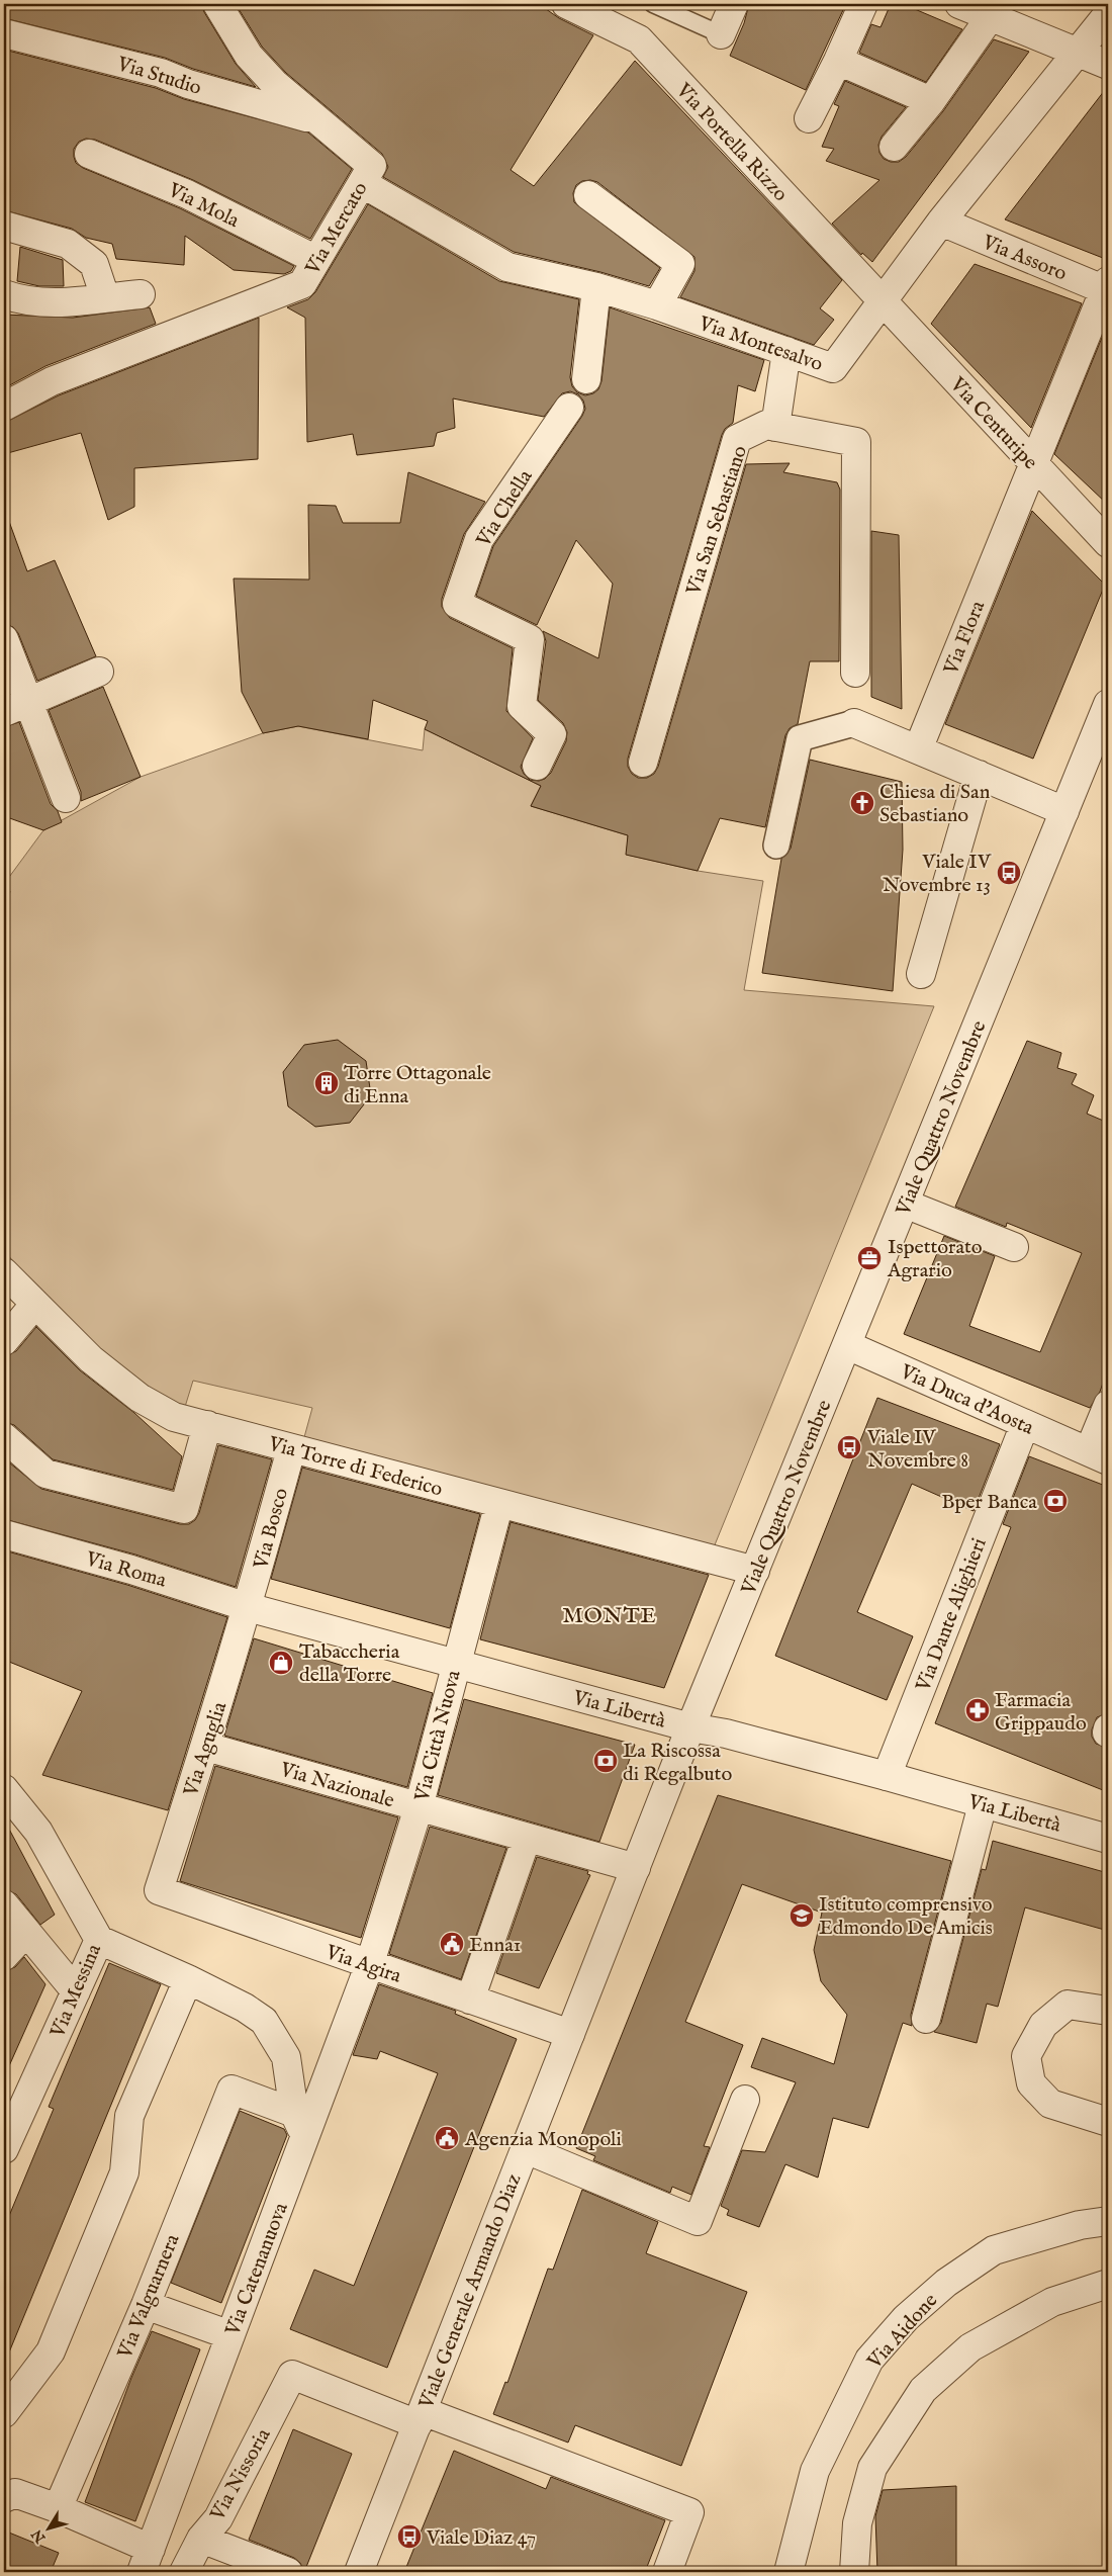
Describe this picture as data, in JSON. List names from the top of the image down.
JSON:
{
  "streets": {
    "street": [
      "Via Studio",
      "Via Portella Rizzo",
      "Via Mola",
      "Via Mercato",
      "Via Assoro",
      "Via Montesalvo",
      "Via Centuripe",
      "Via Chella",
      "Via San Sebastiano",
      "Via Flora",
      "Viale Quattro Novembre",
      "Via Duca d'Aosta",
      "Via Torre di Federico",
      "Via Bosco",
      "Via Roma",
      "Via Dante Alighieri",
      "Via Libertà",
      "Via Città Nuova",
      "Via Aguglia",
      "Via Nazionale",
      "Via Agira",
      "Via Messina",
      "Via Catenanuova",
      "Viale Generale Armando Diaz",
      "Via Valguarnera",
      "Via Aidone",
      "Via Nissoria"
    ]
  },
  "crossings": [
    ["Via Studio", "Via Mercato"],
    ["Via Portella Rizzo", "Via Montesalvo"],
    ["Via Portella Rizzo", "Via Centuripe"],
    ["Via Mola", "Via Mercato"],
    ["Via Mercato", "Via Montesalvo"],
    ["Via Assoro", "Via Montesalvo"],
    ["Via Assoro", "Via Flora"],
    ["Via Montesalvo", "Via Centuripe"],
    ["Via Centuripe", "Via Flora"],
    ["Viale Quattro Novembre", "Via Duca d'Aosta"],
    ["Viale Quattro Novembre", "Via Torre di Federico"],
    ["Viale Quattro Novembre", "Via Libertà"],
    ["Viale Quattro Novembre", "Viale Generale Armando Diaz"],
    ["Via Duca d'Aosta", "Via Dante Alighieri"],
    ["Via Torre di Federico", "Via Bosco"],
    ["Via Torre di Federico", "Via Città Nuova"],
    ["Via Bosco", "Via Roma"],
    ["Via Bosco", "Via Libertà"],
    ["Via Bosco", "Via Aguglia"],
    ["Via Roma", "Via Libertà"],
    ["Via Roma", "Via Aguglia"],
    ["Via Dante Alighieri", "Via Libertà"],
    ["Via Libertà", "Via Città Nuova"],
    ["Via Libertà", "Via Aguglia"],
    ["Via Libertà", "Viale Generale Armando Diaz"],
    ["Via Città Nuova", "Via Nazionale"],
    ["Via Città Nuova", "Via Agira"],
    ["Via Città Nuova", "Via Catenanuova"],
    ["Via Aguglia", "Via Nazionale"],
    ["Via Aguglia", "Via Agira"],
    ["Via Nazionale", "Viale Generale Armando Diaz"],
    ["Via Agira", "Via Catenanuova"],
    ["Via Agira", "Viale Generale Armando Diaz"],
    ["Via Catenanuova", "Via Valguarnera"],
    ["Viale Generale Armando Diaz", "Via Nissoria"]
  ],
  "districts": ["MONTE"],
  "places": {
    "church": ["Chiesa di San Sebastiano"],
    "bus stop": ["Viale IV Novembre 13", "Viale IV Novembre 8", "Viale Diaz 47"],
    "building": ["Torre Ottagonale di Enna"],
    "office": ["Ispettorato Agrario"],
    "bank": ["Bper Banca", "La Riscossa di Regalbuto"],
    "shop": ["Tabaccheria della Torre"],
    "pharmacy": ["Farmacia Grippaudo"],
    "school or university": ["Istituto comprensivo Edmondo De Amicis"],
    "public building": ["Enna1", "Agenzia Monopoli"]
  },
  "north": "bottom left"
}
